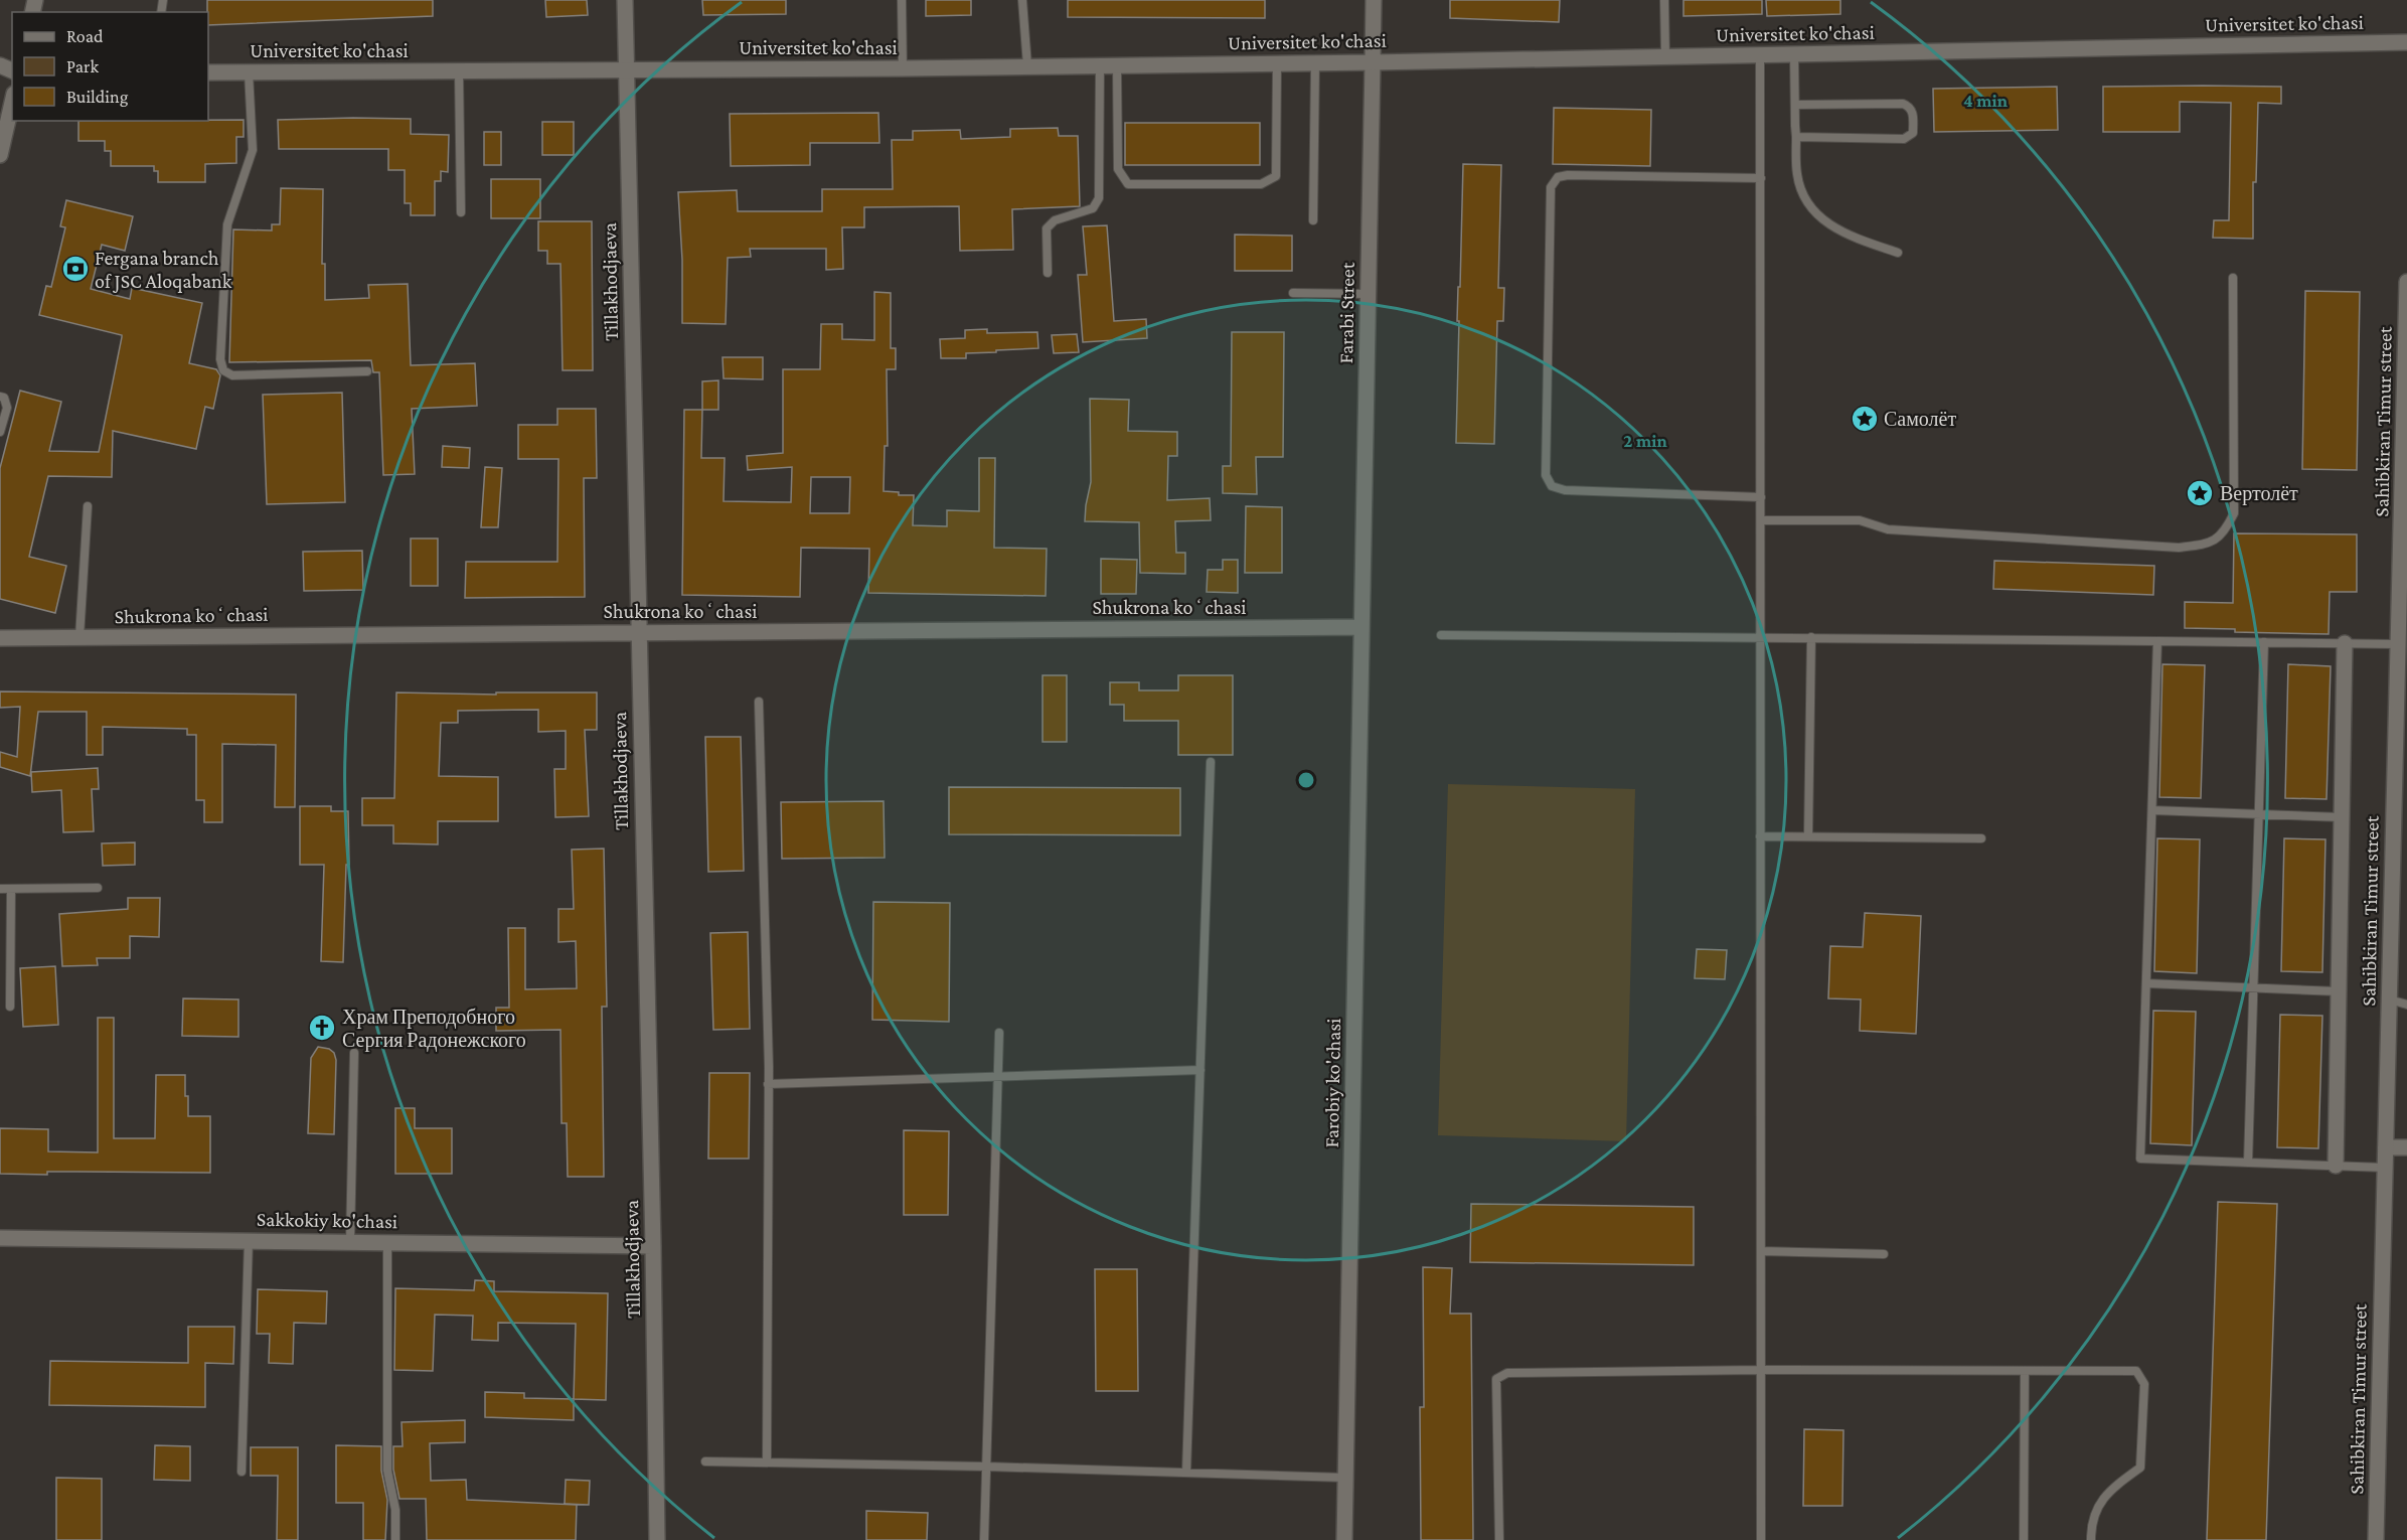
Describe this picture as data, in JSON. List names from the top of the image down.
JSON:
{
  "streets": {
    "street": [
      "Universitet ko'chasi",
      "Tillakhodjaeva",
      "Farabi Street",
      "Sahibkiran Timur street",
      "Shukrona koʻchasi",
      "Farobiy ko'chasi",
      "Sakkokiy ko'chasi"
    ]
  },
  "crossings": [
    ["Universitet ko'chasi", "Tillakhodjaeva"],
    ["Universitet ko'chasi", "Farabi Street"],
    ["Tillakhodjaeva", "Shukrona koʻchasi"],
    ["Tillakhodjaeva", "Sakkokiy ko'chasi"],
    ["Farabi Street", "Shukrona koʻchasi"],
    ["Farabi Street", "Farobiy ko'chasi"],
    ["Shukrona koʻchasi", "Farobiy ko'chasi"]
  ],
  "places": {
    "bank": ["Fergana branch of JSC Aloqabank"],
    "place": ["Самолёт", "Вертолёт"],
    "church": ["Храм Преподобного Сергия Радонежского"]
  },
  "legend": ["Road", "Park", "Building"],
  "rings": ["4 min", "2 min"]
}
